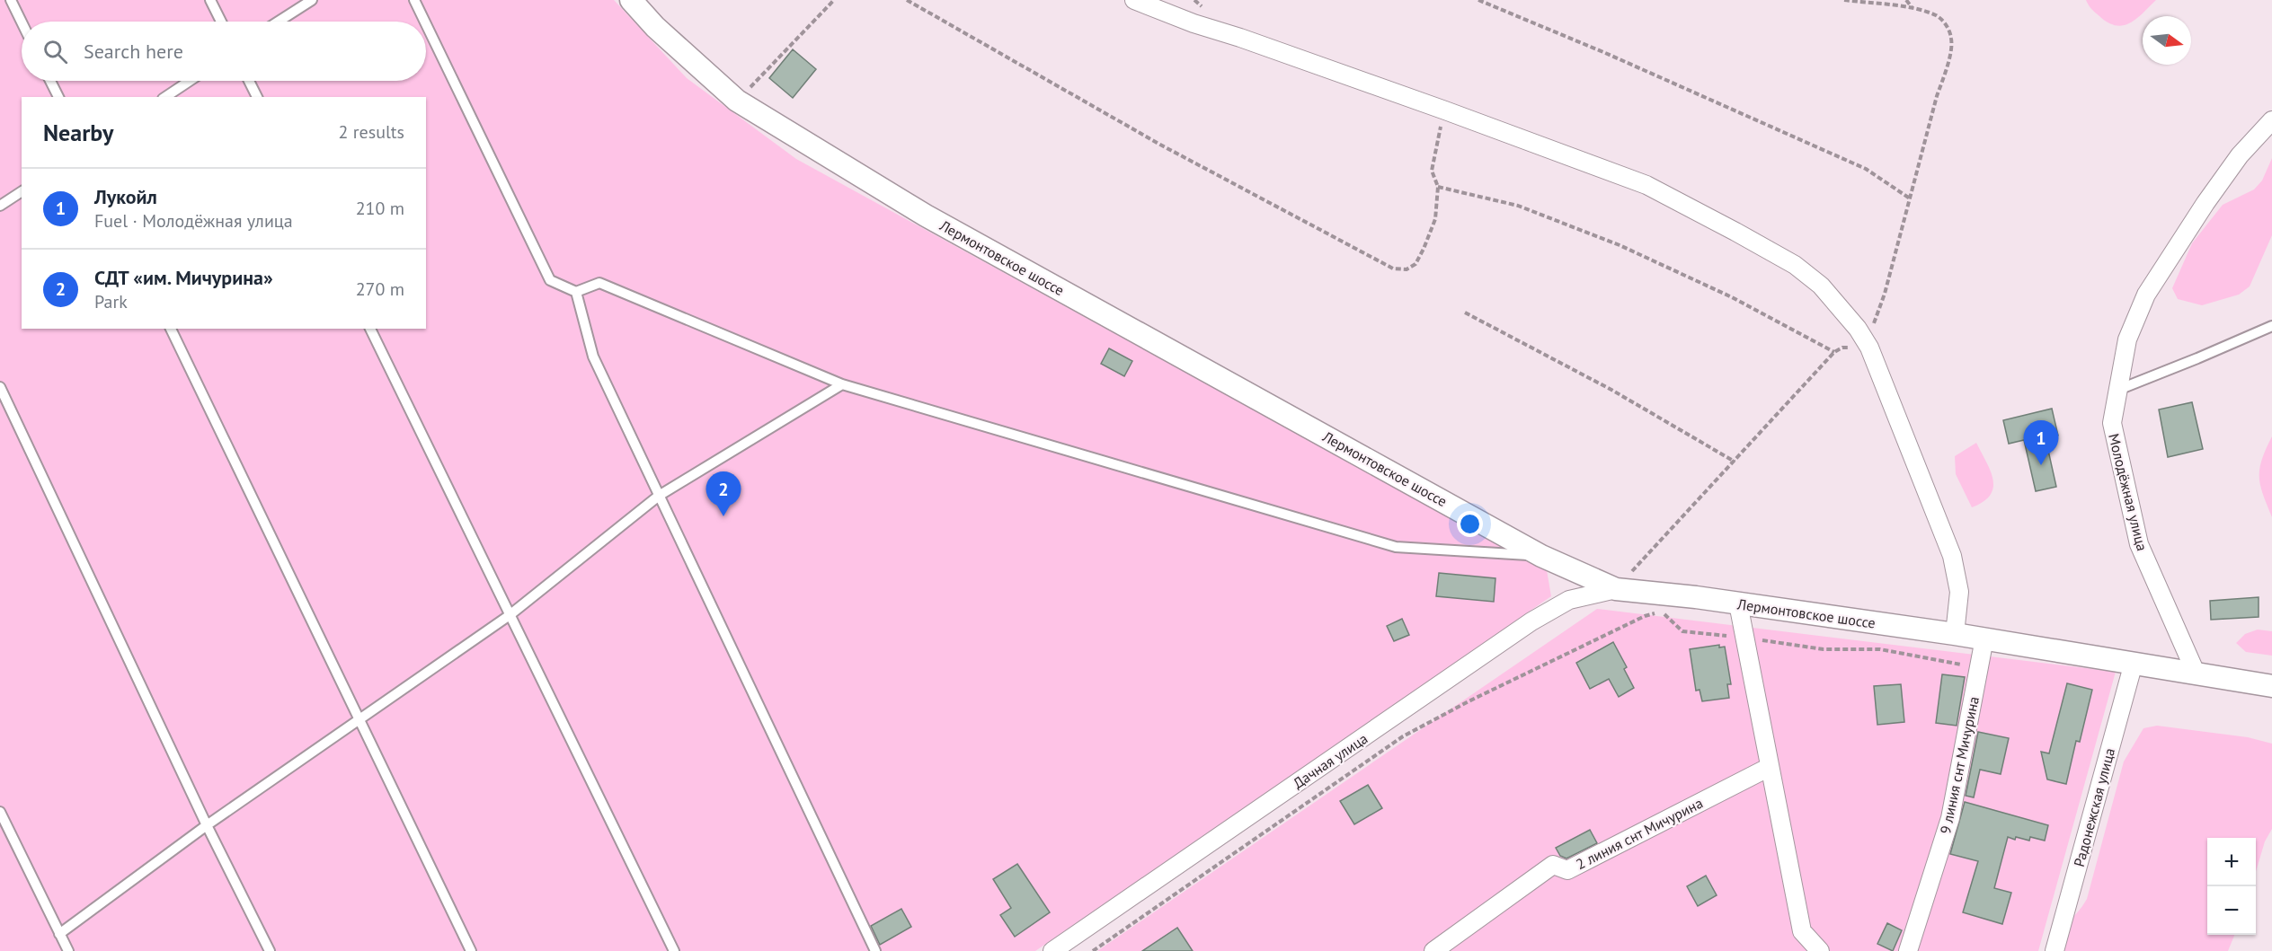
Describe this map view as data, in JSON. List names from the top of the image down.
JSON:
{
  "streets": {
    "street": [
      "Лермонтовское шоссе",
      "Молодёжная улица",
      "Дачная улица",
      "9 линия снт Мичурина",
      "Радонежская улица",
      "2 линия снт Мичурина"
    ]
  },
  "crossings": [
    ["Лермонтовское шоссе", "Молодёжная улица"],
    ["Лермонтовское шоссе", "Дачная улица"],
    ["Лермонтовское шоссе", "9 линия снт Мичурина"],
    ["Лермонтовское шоссе", "Радонежская улица"]
  ],
  "north": "right",
  "page": {
    "search": "Search here",
    "heading": ["Nearby", "2 results"],
    "list": [
      {
        "mark": "1",
        "name": "Лукойл",
        "note": "Fuel · Молодёжная улица",
        "value": "210 m"
      },
      {
        "mark": "2",
        "name": "СДТ «им. Мичурина»",
        "note": "Park",
        "value": "270 m"
      }
    ],
    "pins": ["1", "2"],
    "map_buttons": ["+", "−"]
  }
}
